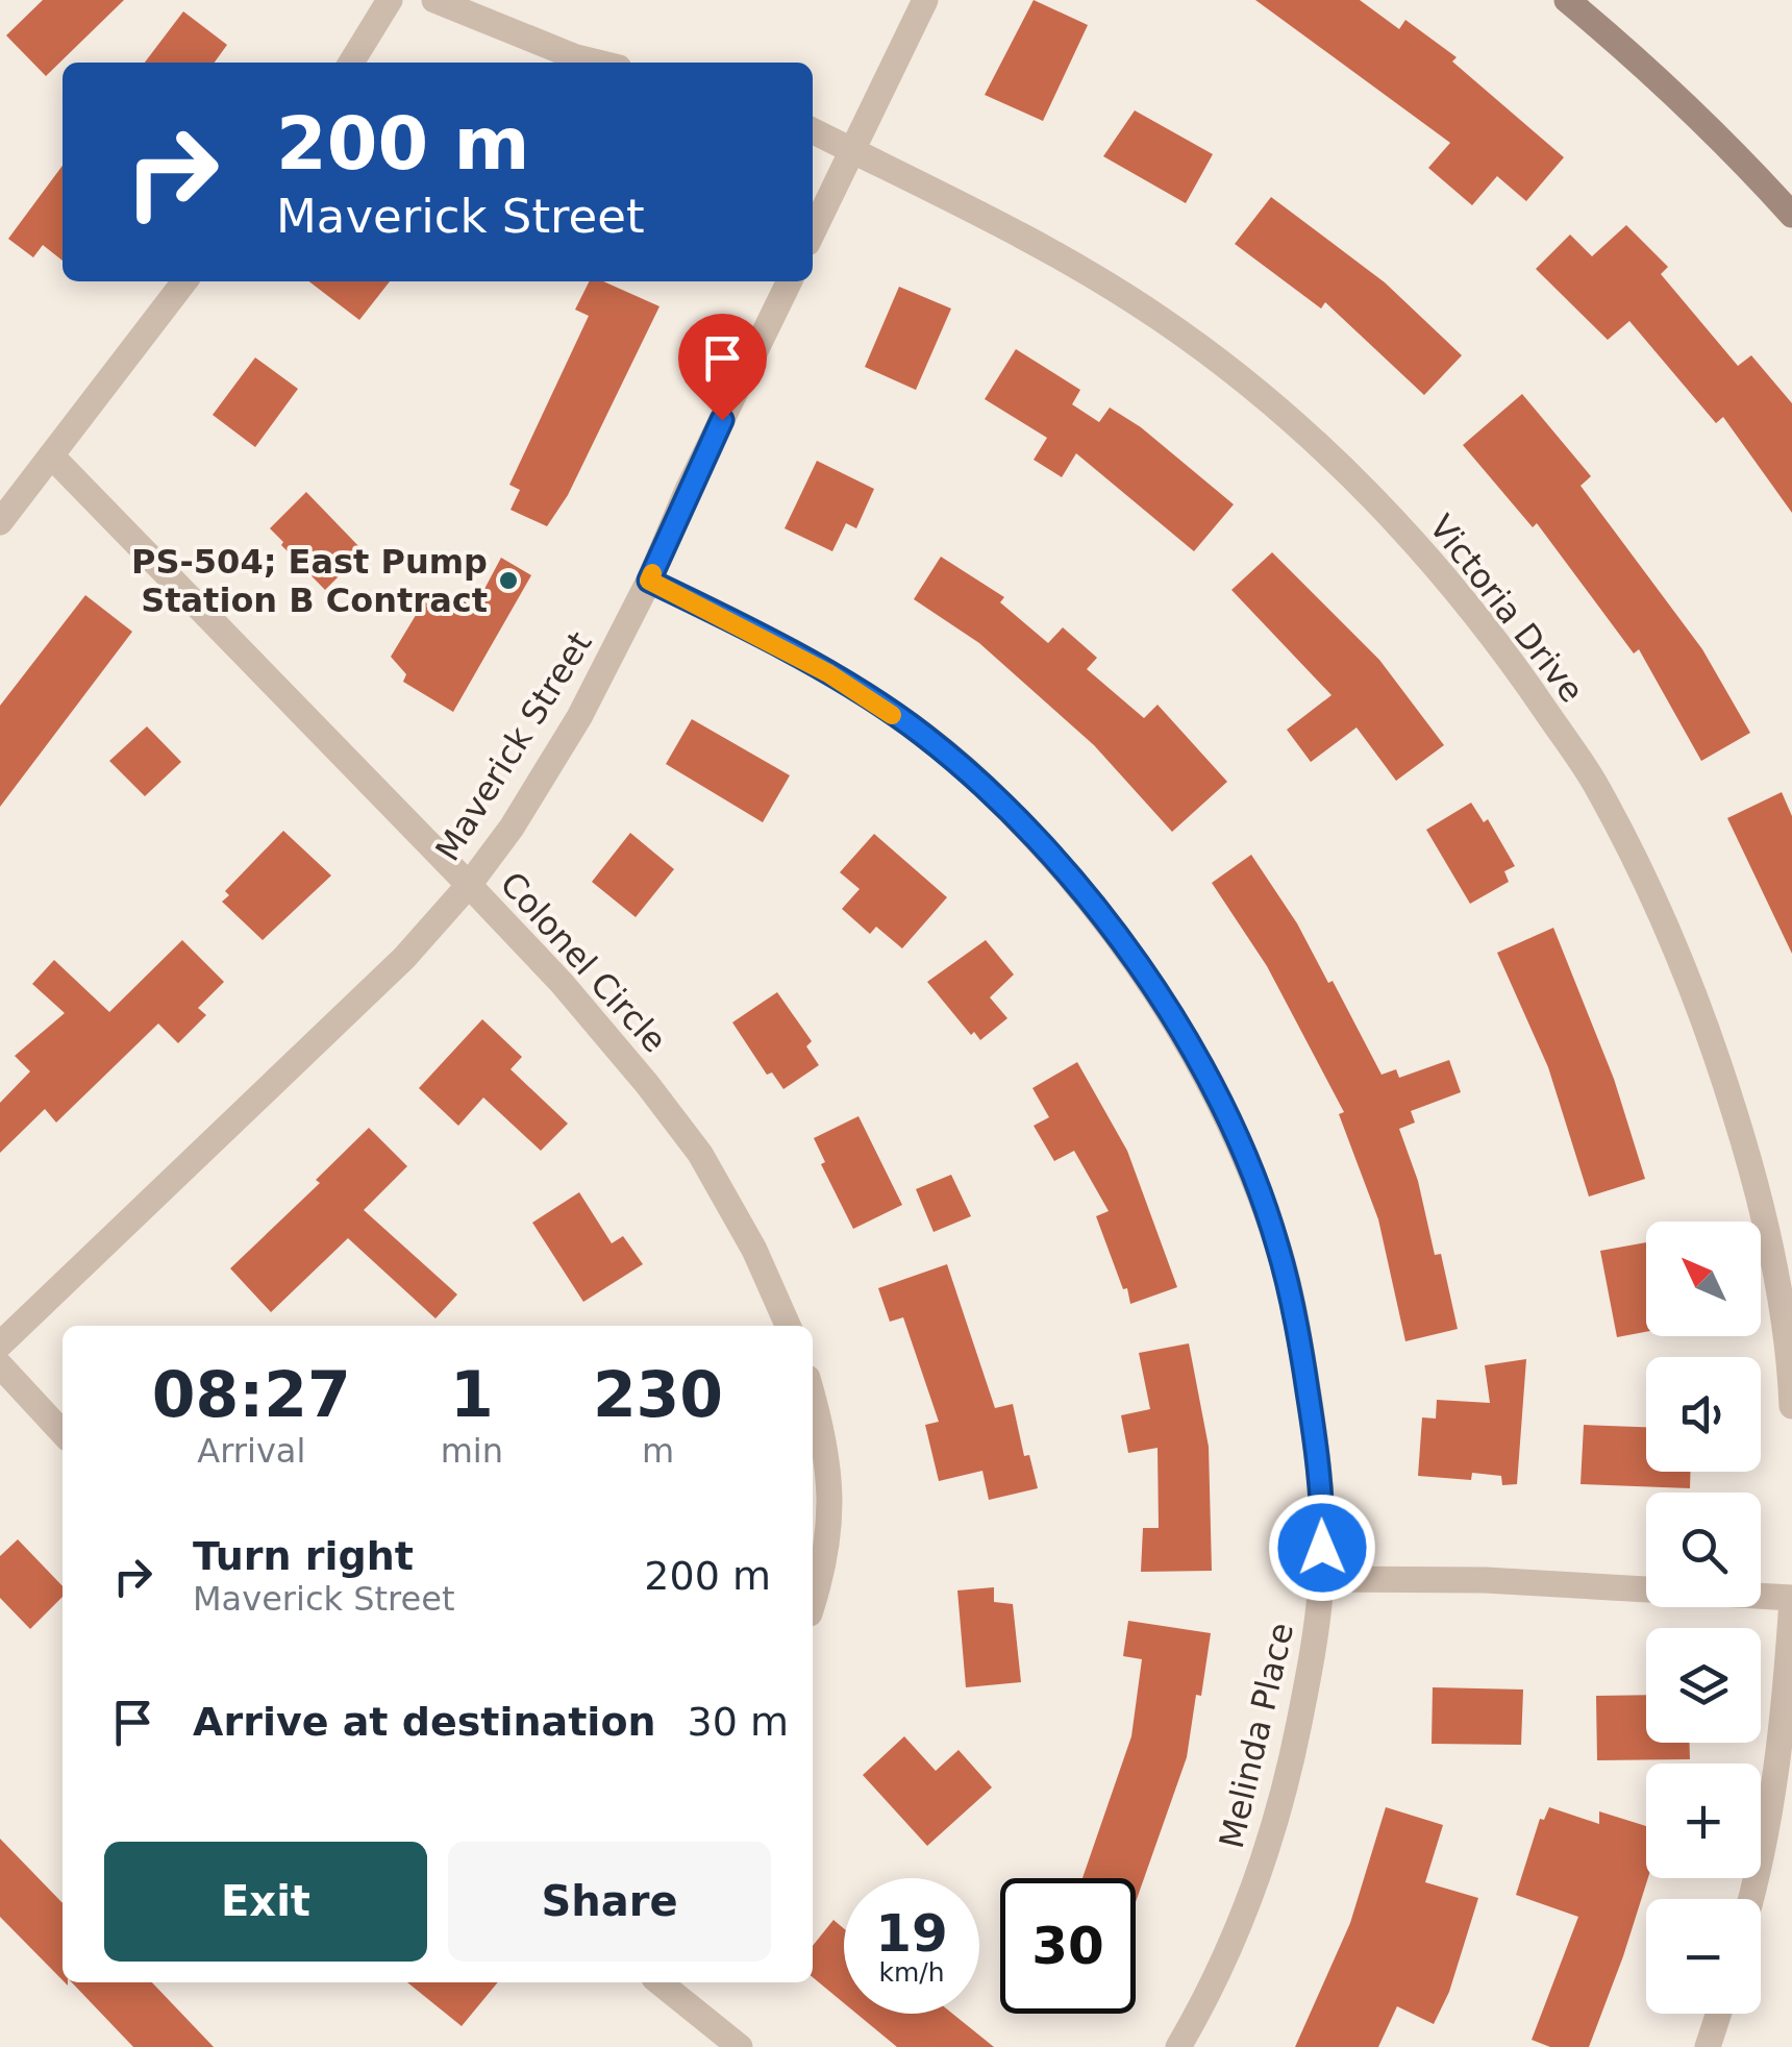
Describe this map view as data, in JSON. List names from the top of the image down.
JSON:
{
  "streets": {
    "street": [
      "Victoria Drive",
      "Maverick Street",
      "Colonel Circle",
      "Melinda Place"
    ]
  },
  "crossings": [
    ["Maverick Street", "Colonel Circle"],
    ["Maverick Street", "Melinda Place"]
  ],
  "places": ["PS-504; East Pump Station B Contract"],
  "north": "top left",
  "page": {
    "turn": ["200 m", "Maverick Street"],
    "map_buttons": ["+", "−"],
    "eta": [
      "08:27",
      "Arrival",
      "1",
      "min",
      "230",
      "m"
    ],
    "list": [
      {
        "name": "Turn right",
        "note": "Maverick Street",
        "value": "200 m"
      },
      {
        "name": "Arrive at destination",
        "value": "30 m"
      }
    ],
    "buttons": ["Exit", "Share"],
    "speed": "19 km/h",
    "limit": "30"
  }
}
